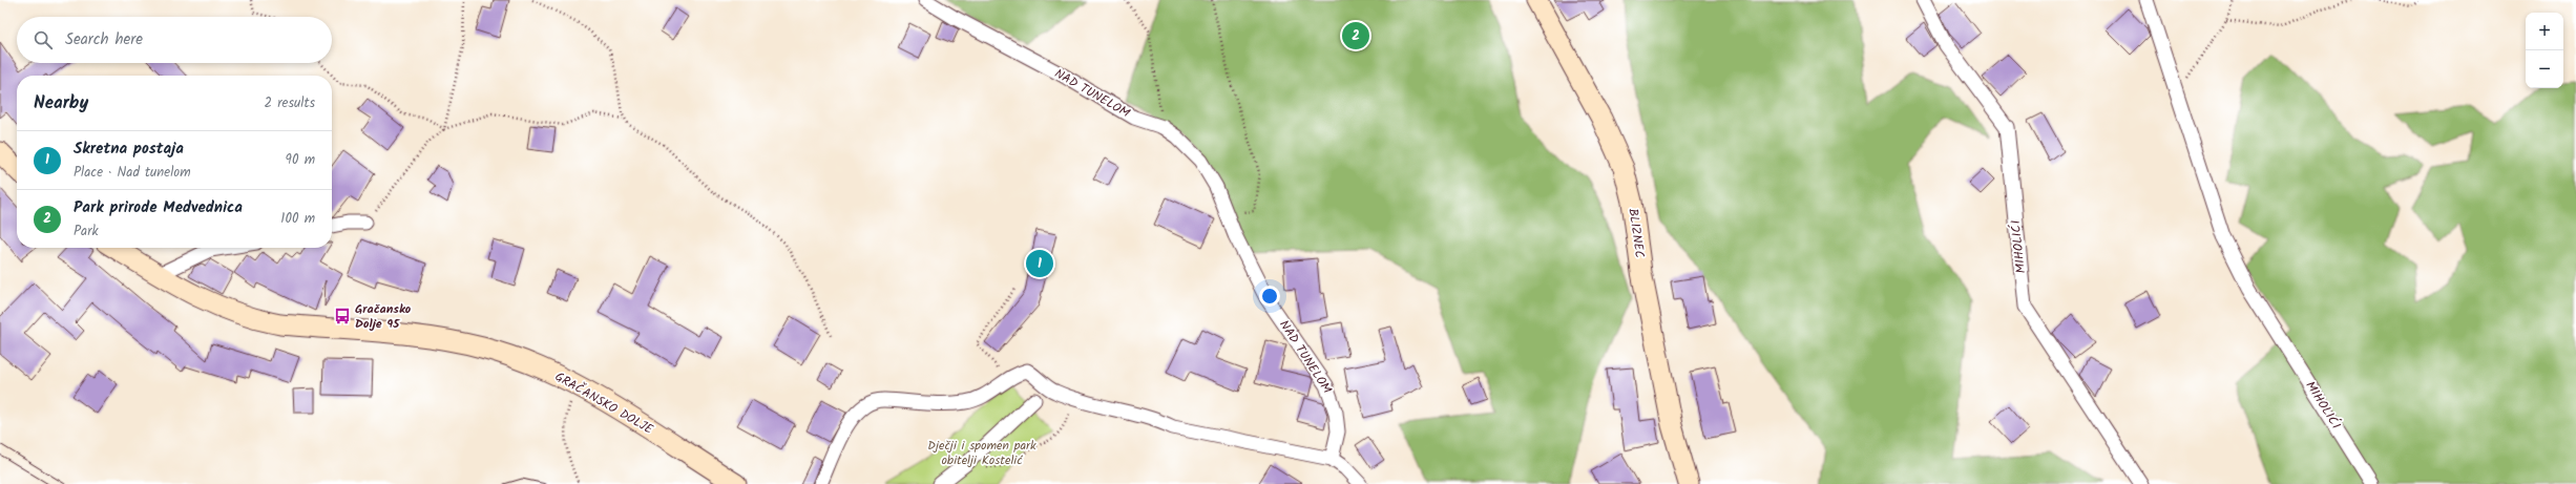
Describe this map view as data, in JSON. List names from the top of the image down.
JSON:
{
  "streets": {
    "street": [
      "NAD TUNELOM",
      "BLIZNEC",
      "MIHOLIĆI",
      "GRAČANSKO DOLJE"
    ]
  },
  "parks": ["Dječji i spomen park obitelji Kostelić"],
  "places": {
    "bus stop": ["Gračansko Dolje 95"]
  },
  "page": {
    "map_buttons": ["+", "−"],
    "search": "Search here",
    "pins": ["2", "1"],
    "heading": ["Nearby", "2 results"],
    "list": [
      {
        "mark": "1",
        "name": "Skretna postaja",
        "note": "Place · Nad tunelom",
        "value": "90 m"
      },
      {
        "mark": "2",
        "name": "Park prirode Medvednica",
        "note": "Park",
        "value": "100 m"
      }
    ]
  }
}
